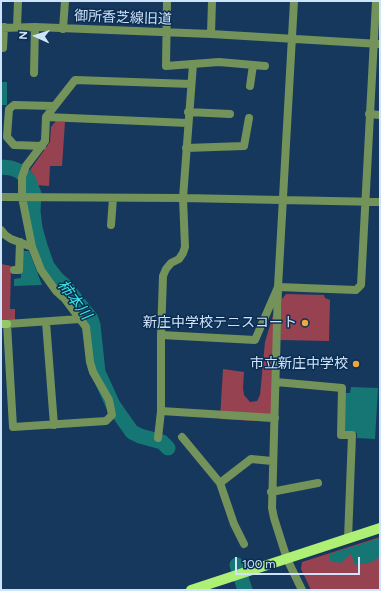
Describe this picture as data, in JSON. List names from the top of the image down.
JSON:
{
  "streets": {
    "street": ["御所香芝線旧道"]
  },
  "water": ["柿本川"],
  "places": ["新庄中学校テニスコート", "市立新庄中学校"],
  "scale_bar": "100 m",
  "north": "left"
}
